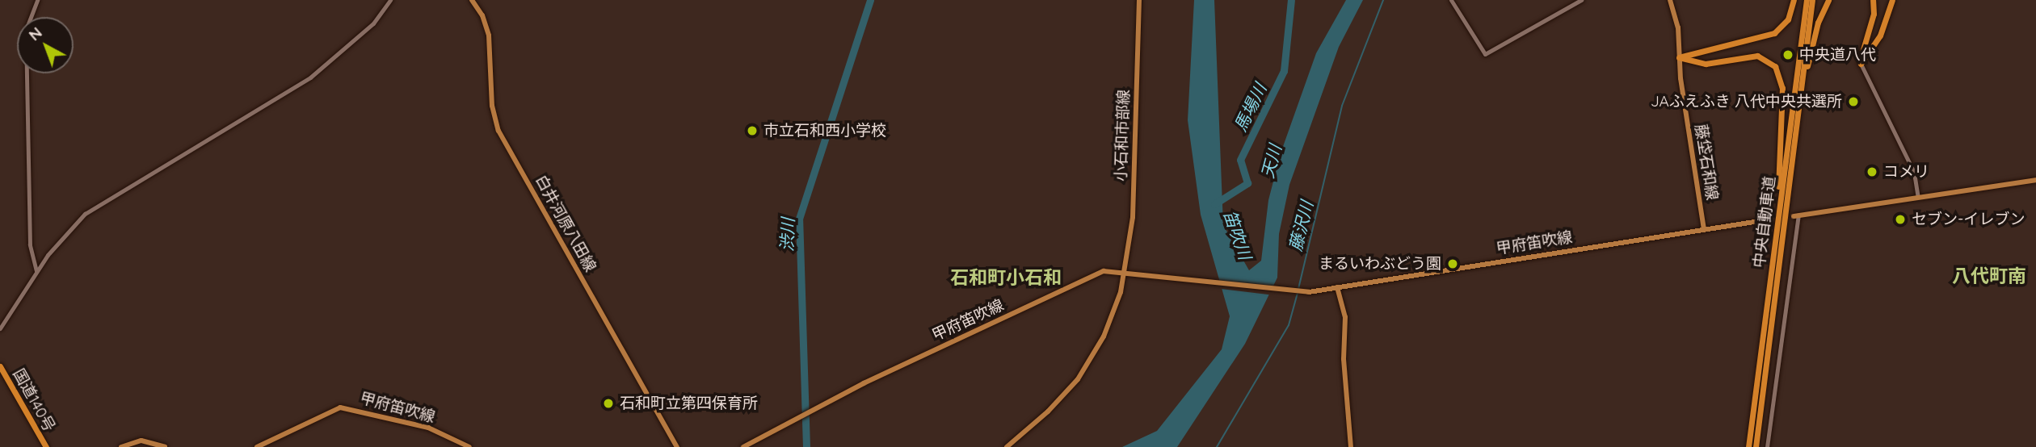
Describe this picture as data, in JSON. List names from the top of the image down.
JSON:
{
  "streets": {
    "highway": ["中央自動車道", "国道140号"],
    "main road": [
      "小石和市部線",
      "藤垈石和線",
      "白井河原八田線",
      "甲府笛吹線"
    ]
  },
  "crossings": [
    ["小石和市部線", "甲府笛吹線"],
    ["藤垈石和線", "甲府笛吹線"]
  ],
  "districts": ["八代町南", "石和町小石和"],
  "water": [
    "馬場川",
    "天川",
    "藤沢川",
    "渋川",
    "笛吹川"
  ],
  "places": [
    "中央道八代",
    "JAふえふき 八代中央共選所",
    "市立石和西小学校",
    "コメリ",
    "セブン-イレブン",
    "まるいわぶどう園",
    "石和町立第四保育所"
  ],
  "north": "top left"
}
